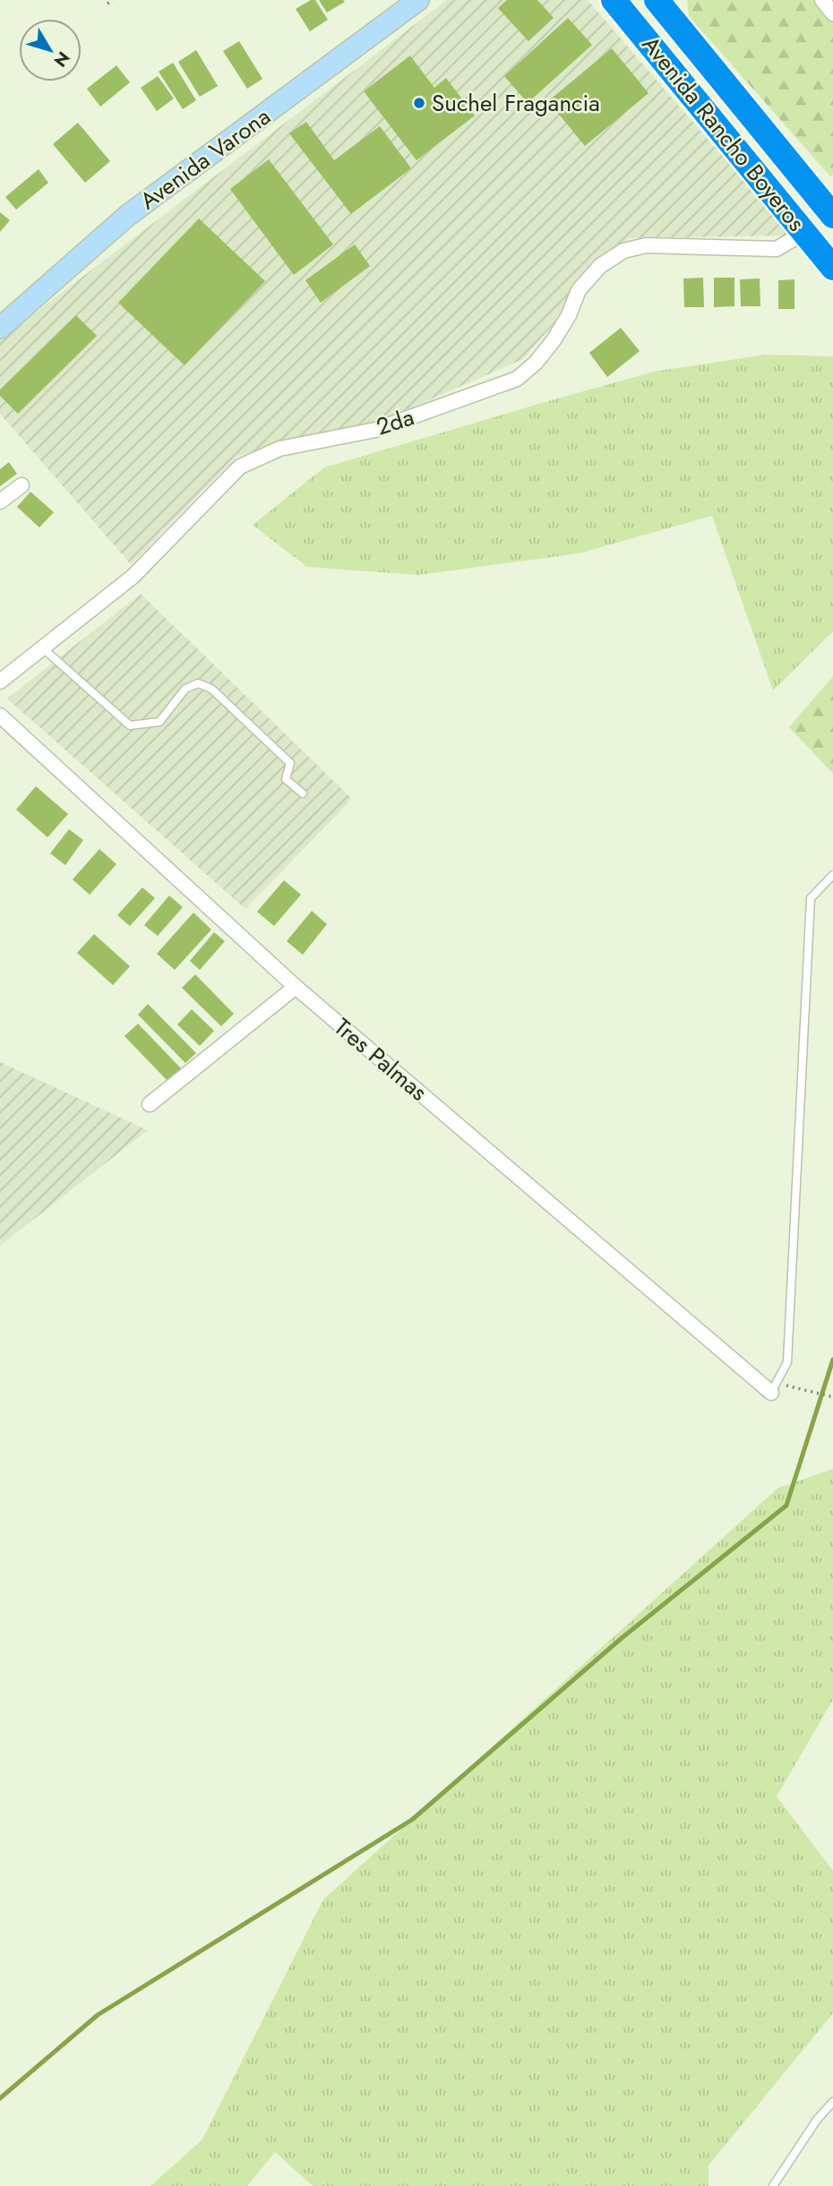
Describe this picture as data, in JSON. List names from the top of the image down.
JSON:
{
  "streets": {
    "highway": ["Avenida Rancho Boyeros"],
    "street": ["Avenida Varona", "2da", "Tres Palmas"]
  },
  "crossings": [
    ["Avenida Rancho Boyeros", "2da"]
  ],
  "places": ["Suchel Fragancia"],
  "north": "bottom right"
}
